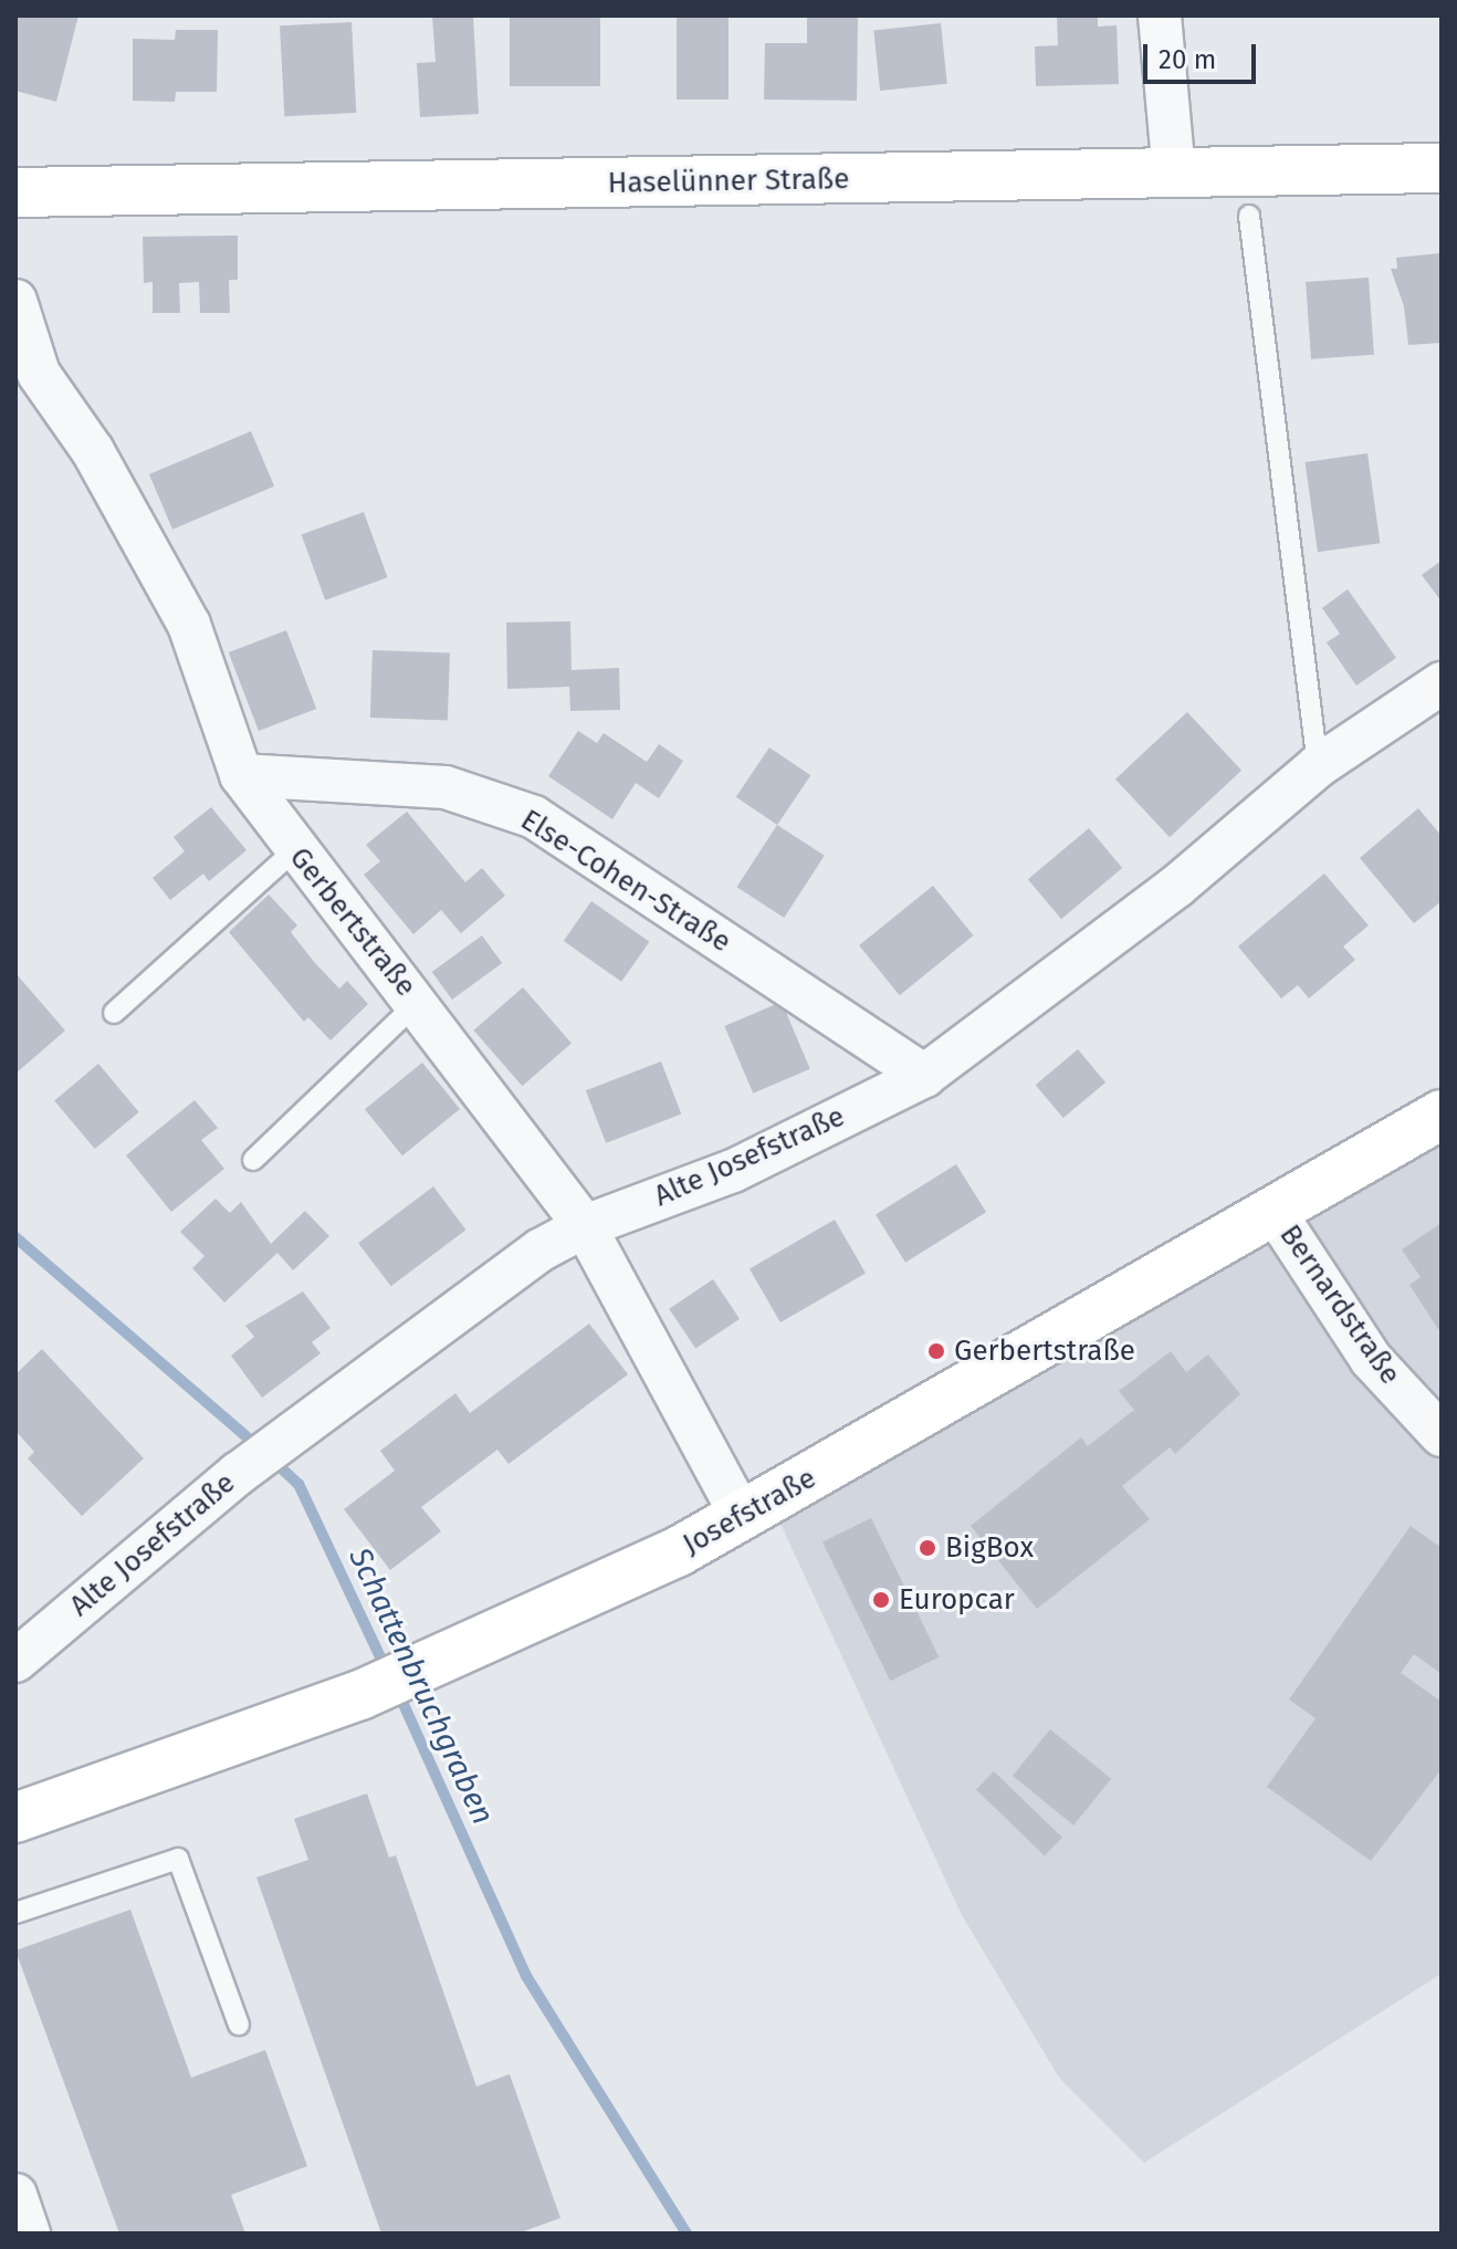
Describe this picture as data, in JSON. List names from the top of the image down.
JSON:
{
  "streets": {
    "street": [
      "Haselünner Straße",
      "Else-Cohen-Straße",
      "Gerbertstraße",
      "Alte Josefstraße",
      "Bernardstraße",
      "Josefstraße"
    ]
  },
  "crossings": [
    ["Else-Cohen-Straße", "Gerbertstraße"],
    ["Else-Cohen-Straße", "Alte Josefstraße"],
    ["Gerbertstraße", "Alte Josefstraße"],
    ["Gerbertstraße", "Josefstraße"],
    ["Bernardstraße", "Josefstraße"]
  ],
  "water": ["Schattenbruchgraben"],
  "places": ["Gerbertstraße", "BigBox", "Europcar"],
  "scale_bar": "20 m"
}
